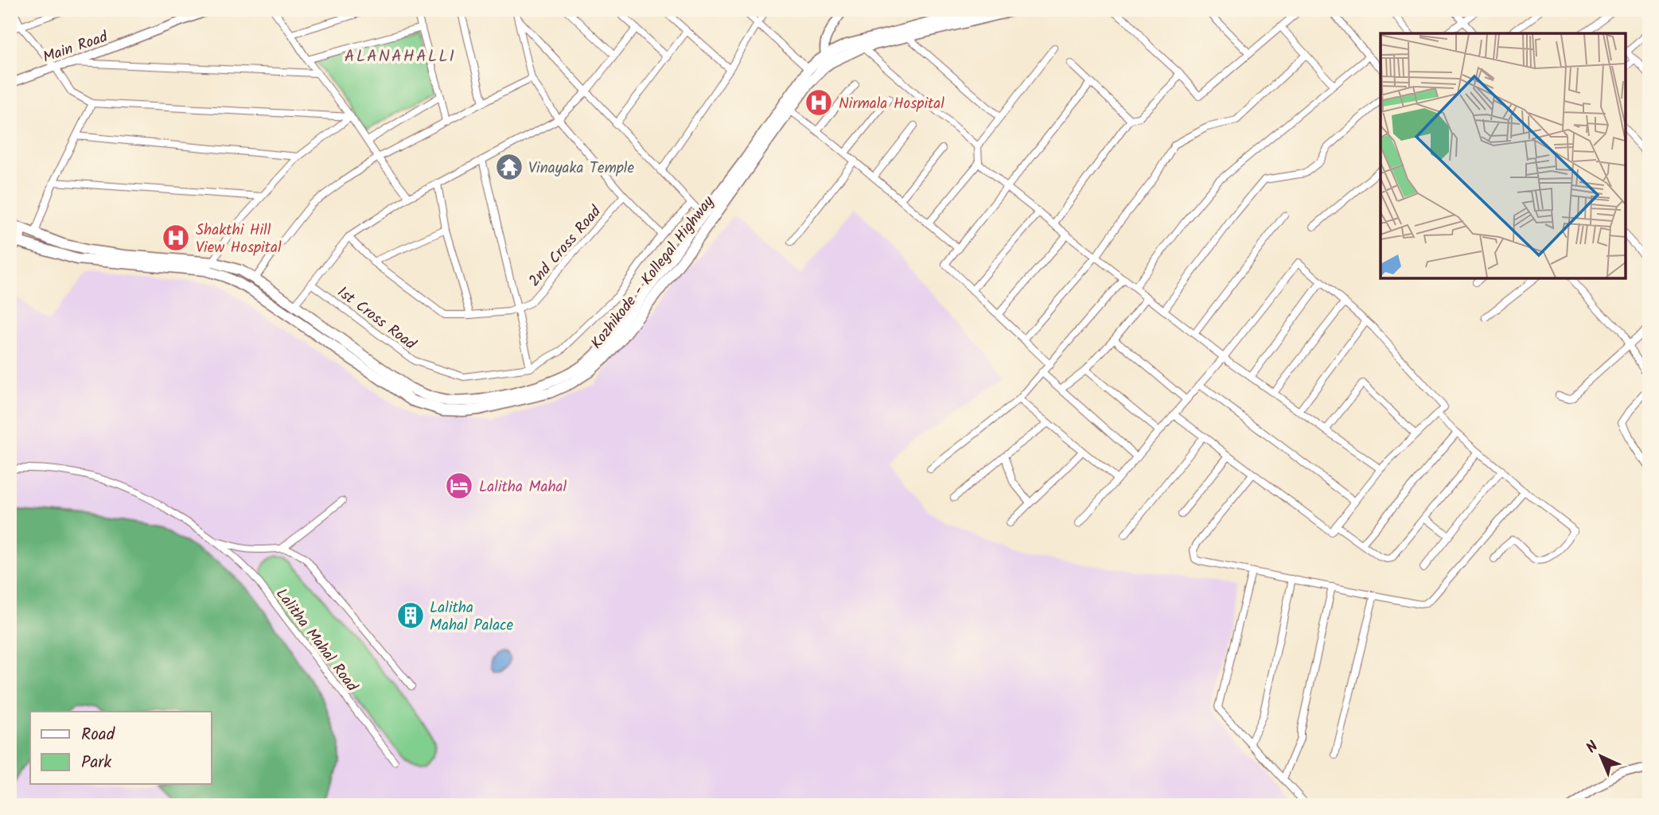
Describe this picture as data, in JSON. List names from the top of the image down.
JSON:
{
  "streets": {
    "main road": ["Kozhikode - Kollegal Highway"],
    "street": [
      "Main Road",
      "2nd Cross Road",
      "1st Cross Road",
      "Lalitha Mahal Road"
    ]
  },
  "districts": ["ALANAHALLI"],
  "places": {
    "hospital": ["Nirmala Hospital", "Shakthi Hill View Hospital"],
    "temple": ["Vinayaka Temple"],
    "hotel": ["Lalitha Mahal"],
    "building": ["Lalitha Mahal Palace"]
  },
  "legend": ["Road", "Park"],
  "north": "top left"
}
